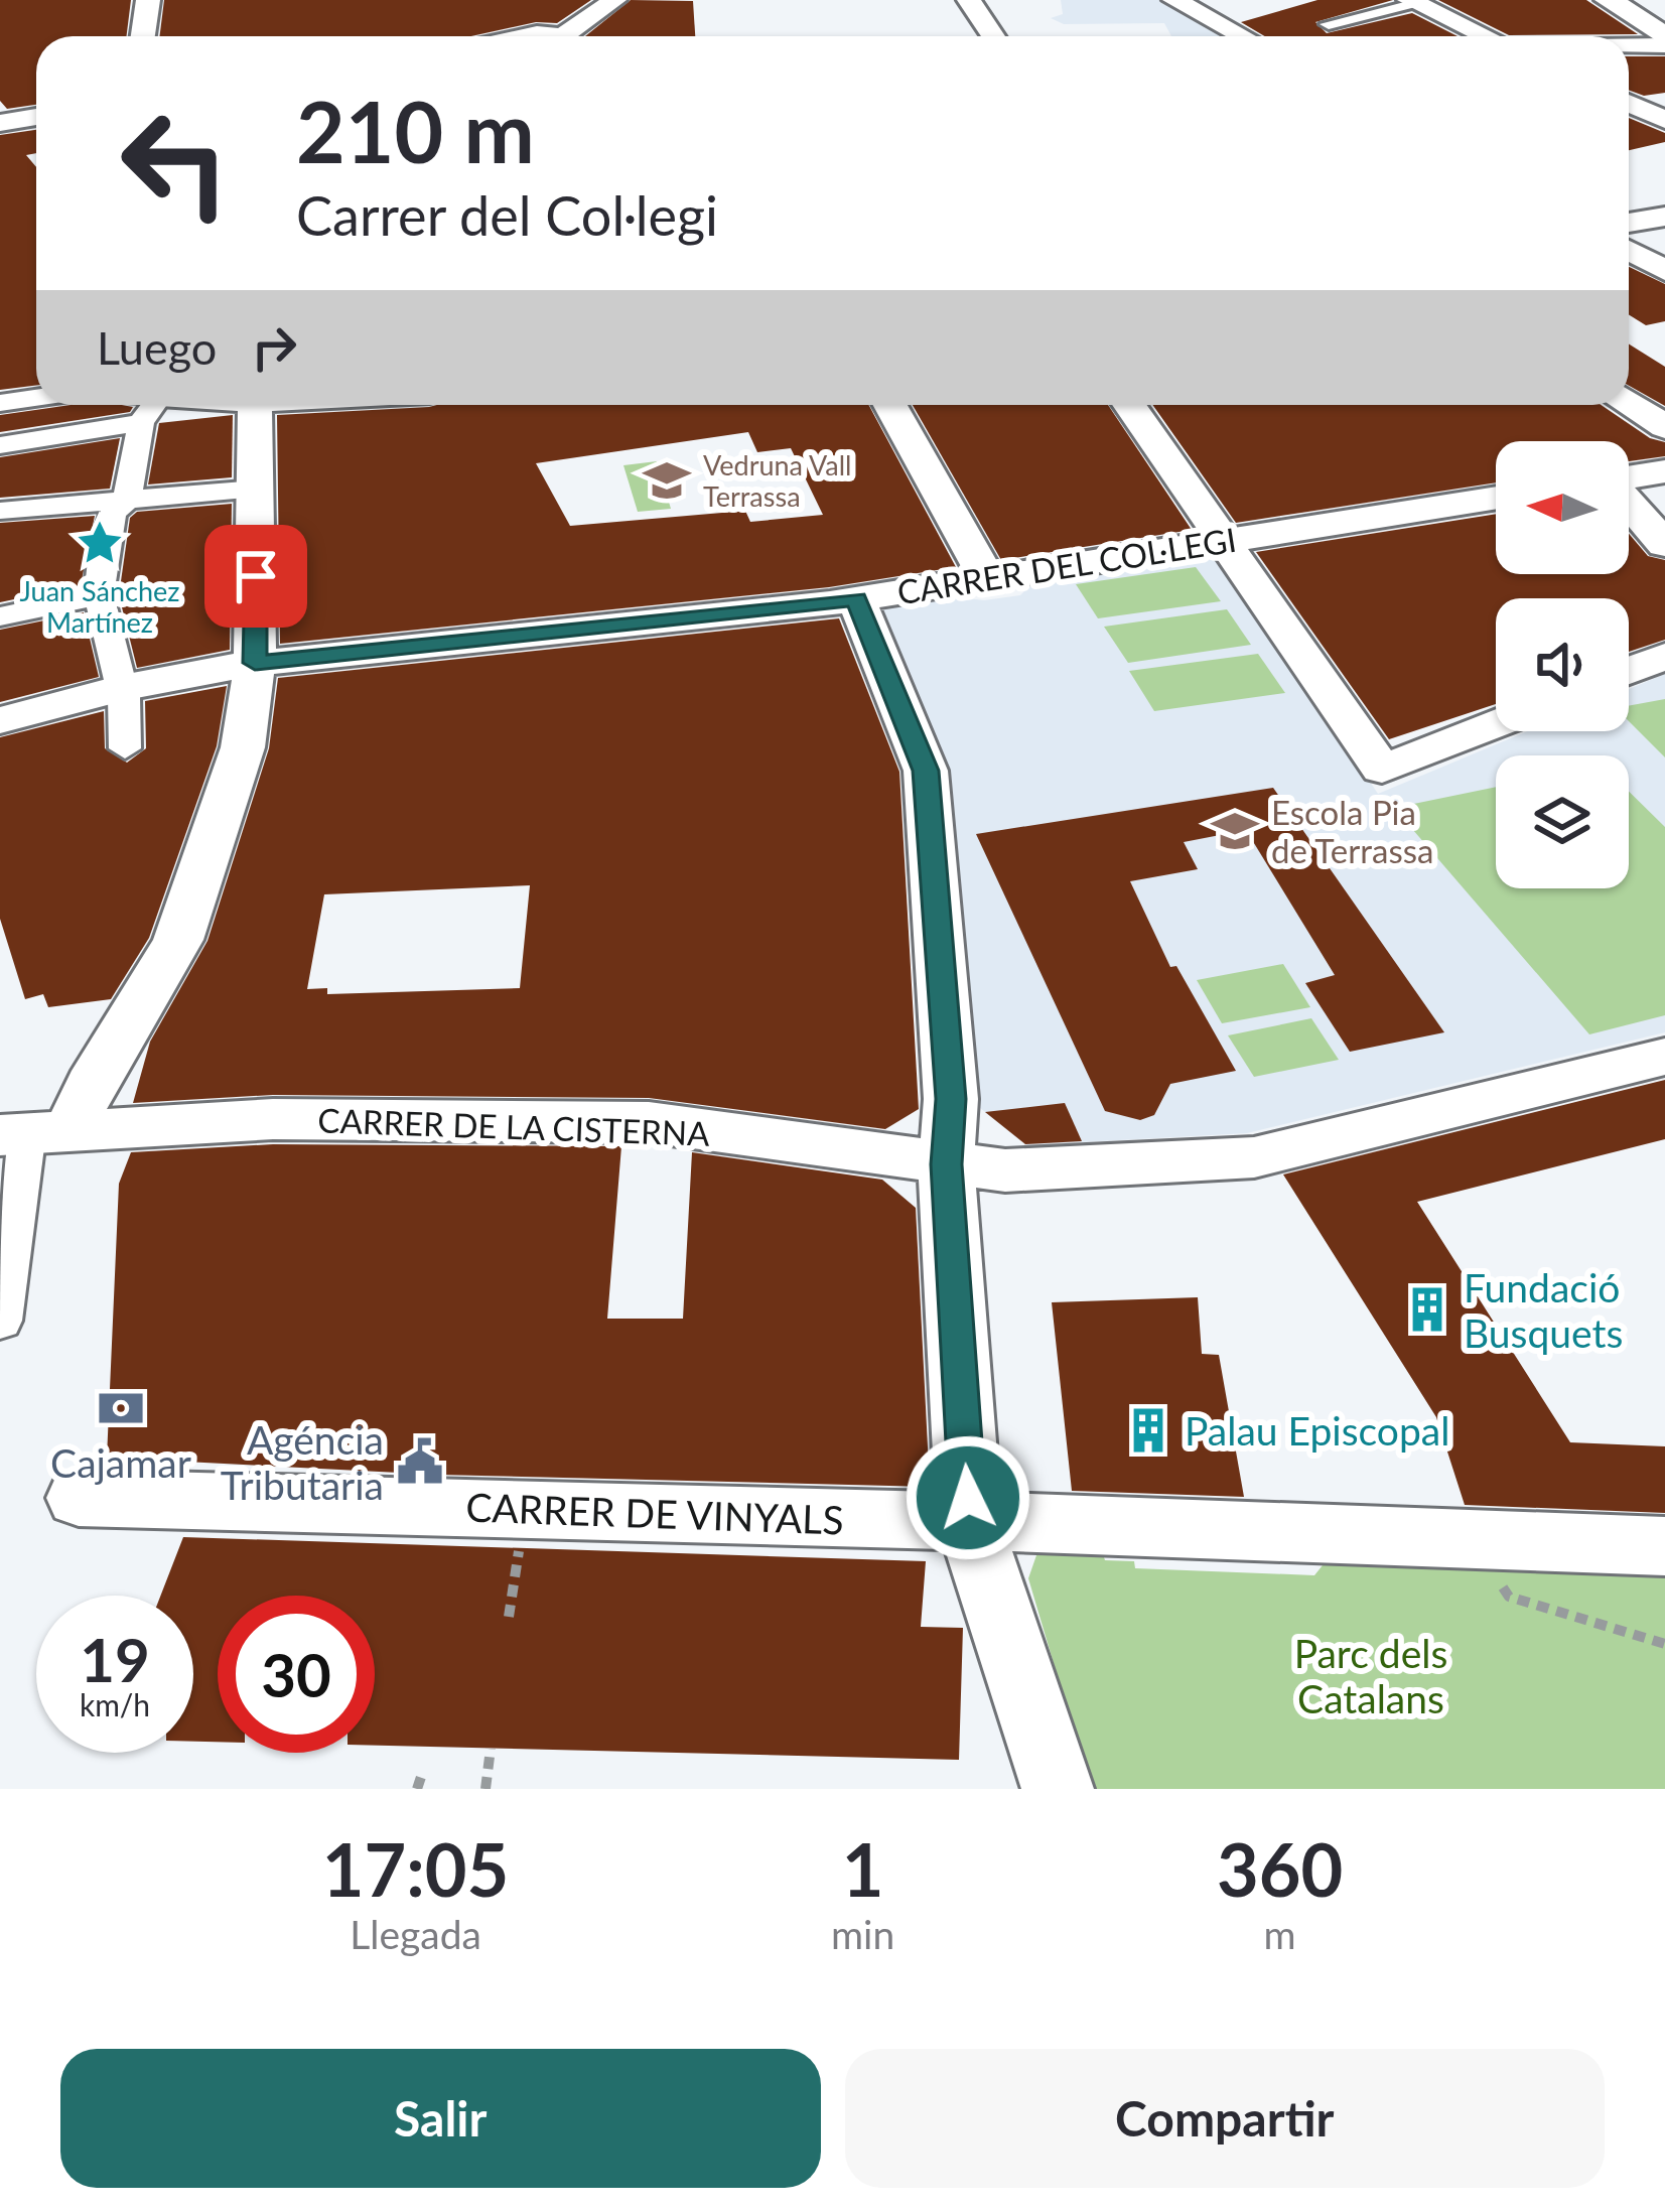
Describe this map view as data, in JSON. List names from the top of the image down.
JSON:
{
  "streets": {
    "street": ["CARRER DEL COL·LEGI", "CARRER DE LA CISTERNA", "CARRER DE VINYALS"]
  },
  "parks": ["Parc dels Catalans"],
  "places": {
    "school or university": ["Vedruna Vall Terrassa", "Escola Pia de Terrassa"],
    "place": ["Juan Sánchez Martínez"],
    "building": ["Fundació Busquets", "Palau Episcopal"],
    "bank": ["Cajamar"],
    "public building": ["Agéncia Tributaria"]
  },
  "north": "left",
  "page": {
    "turn": ["210 m", "Carrer del Col·legi"],
    "then": "Luego",
    "speed": "19 km/h",
    "limit": "30",
    "eta": [
      "17:05",
      "Llegada",
      "1",
      "min",
      "360",
      "m"
    ],
    "buttons": ["Salir", "Compartir"]
  }
}
